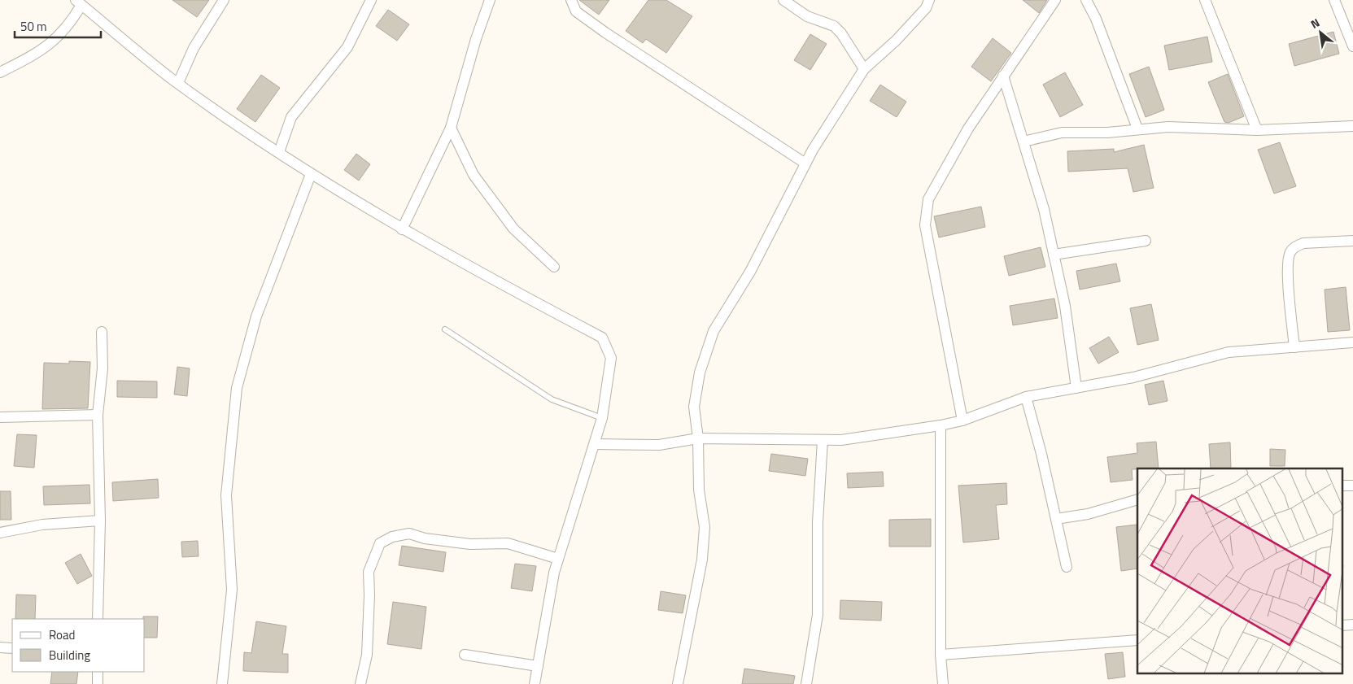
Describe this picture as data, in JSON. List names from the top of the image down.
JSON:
{
  "legend": ["Road", "Building"],
  "scale_bar": "50 m",
  "north": "top left"
}
